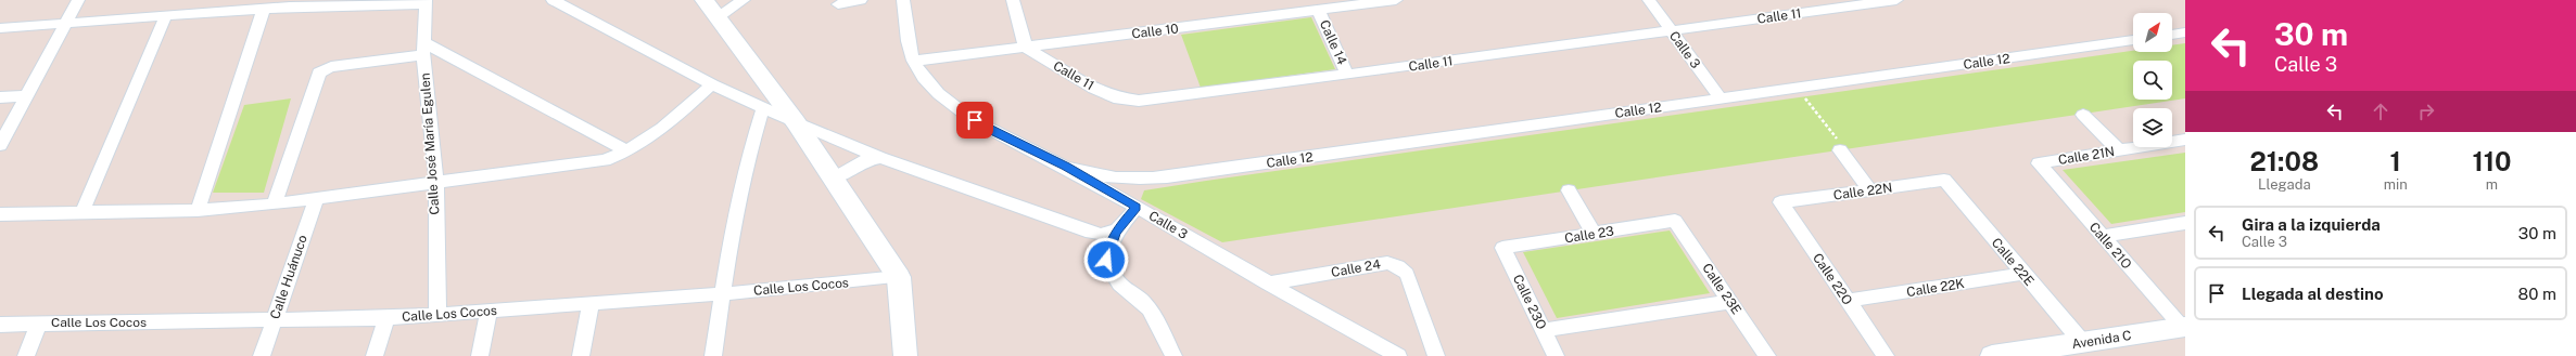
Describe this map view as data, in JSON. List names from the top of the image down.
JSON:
{
  "streets": {
    "street": [
      "Calle 11",
      "Calle 10",
      "Calle 14",
      "Calle 3",
      "Calle 12",
      "Calle José María Egulen",
      "Calle 21N",
      "Calle 22N",
      "Calle 23",
      "Calle 21O",
      "Calle 22E",
      "Calle 24",
      "Calle Huánuco",
      "Calle 22O",
      "Calle Los Cocos",
      "Calle 22K",
      "Calle 23E",
      "Calle 23O",
      "Avenida C"
    ]
  },
  "crossings": [
    ["Calle 11", "Calle 10"],
    ["Calle 11", "Calle 14"],
    ["Calle 11", "Calle 3"],
    ["Calle 10", "Calle 14"],
    ["Calle 10", "Calle 3"],
    ["Calle 3", "Calle 12"],
    ["Calle 3", "Calle 24"],
    ["Calle José María Egulen", "Calle Los Cocos"],
    ["Calle 21N", "Calle 21O"],
    ["Calle 22N", "Calle 22E"],
    ["Calle 22N", "Calle 22O"],
    ["Calle 23", "Calle 23E"],
    ["Calle 23", "Calle 23O"],
    ["Calle 21O", "Avenida C"],
    ["Calle 22E", "Calle 22K"],
    ["Calle 22E", "Avenida C"],
    ["Calle Huánuco", "Calle Los Cocos"],
    ["Calle 22O", "Calle 22K"]
  ],
  "north": "top right",
  "page": {
    "turn": ["30 m", "Calle 3"],
    "eta": [
      "21:08",
      "Llegada",
      "1",
      "min",
      "110",
      "m"
    ],
    "list": [
      {
        "name": "Gira a la izquierda",
        "note": "Calle 3",
        "value": "30 m"
      },
      {
        "name": "Llegada al destino",
        "value": "80 m"
      }
    ]
  }
}
